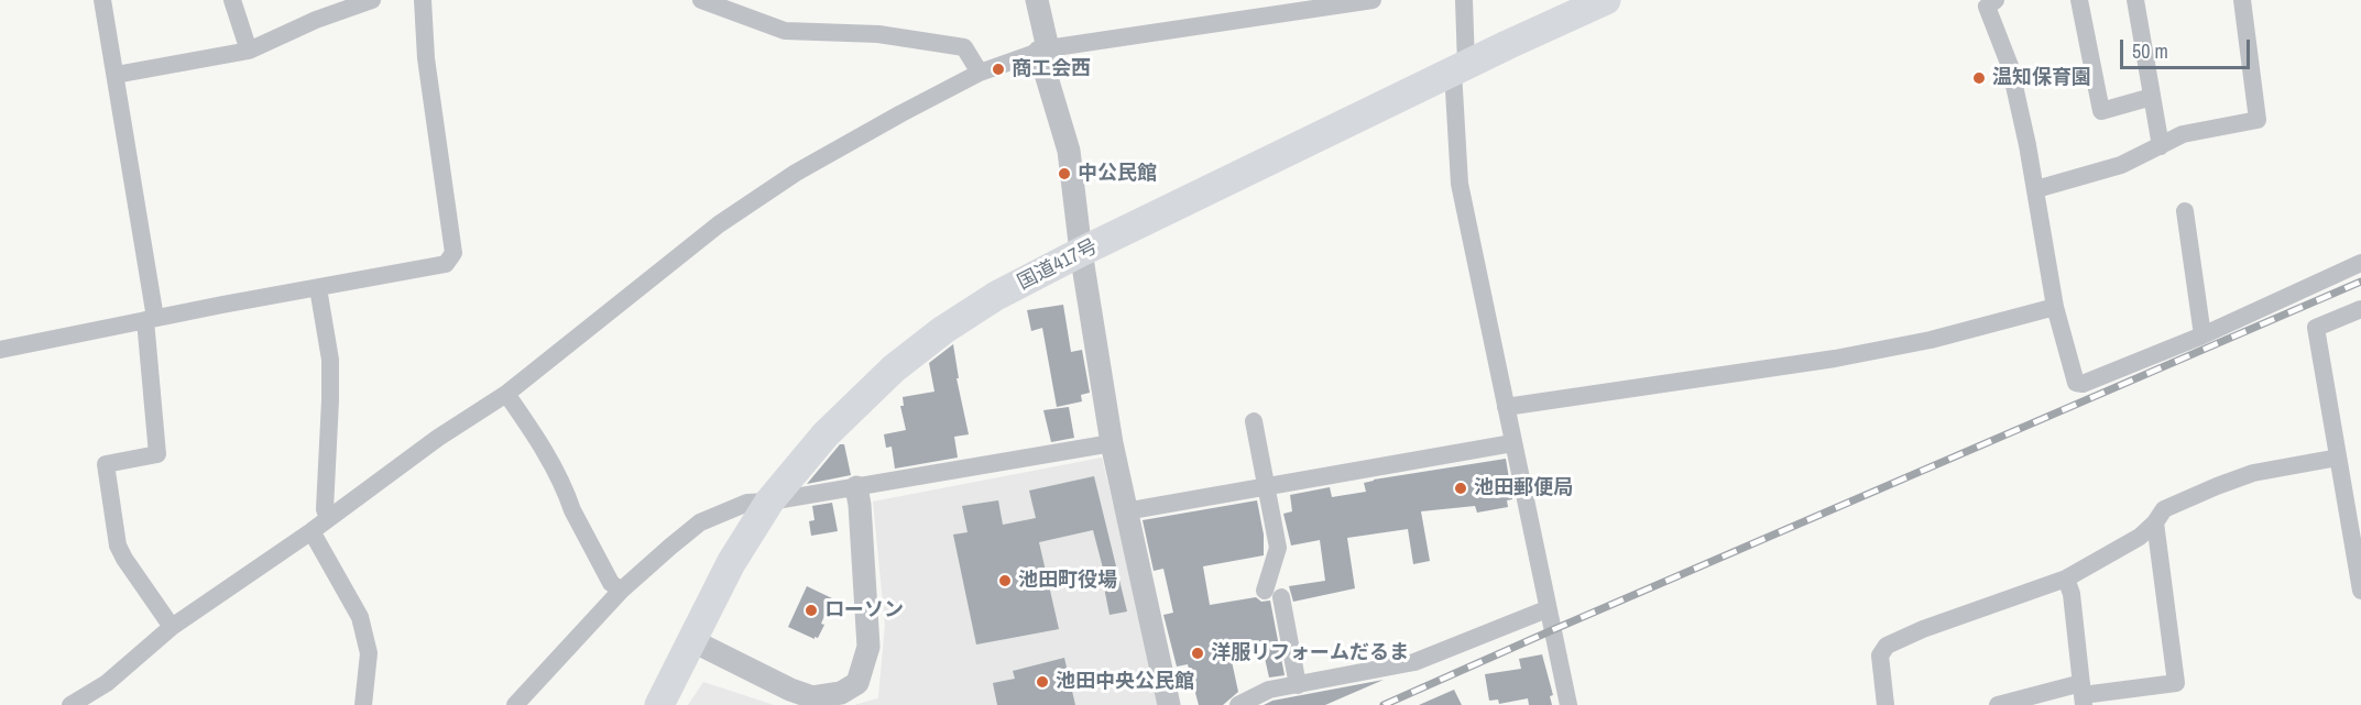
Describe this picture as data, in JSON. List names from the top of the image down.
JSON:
{
  "streets": {
    "highway": ["国道417号"]
  },
  "places": [
    "商工会西",
    "温知保育園",
    "中公民館",
    "池田郵便局",
    "池田町役場",
    "ローソン",
    "洋服リフォームだるま",
    "池田中央公民館"
  ],
  "scale_bar": "50 m"
}
